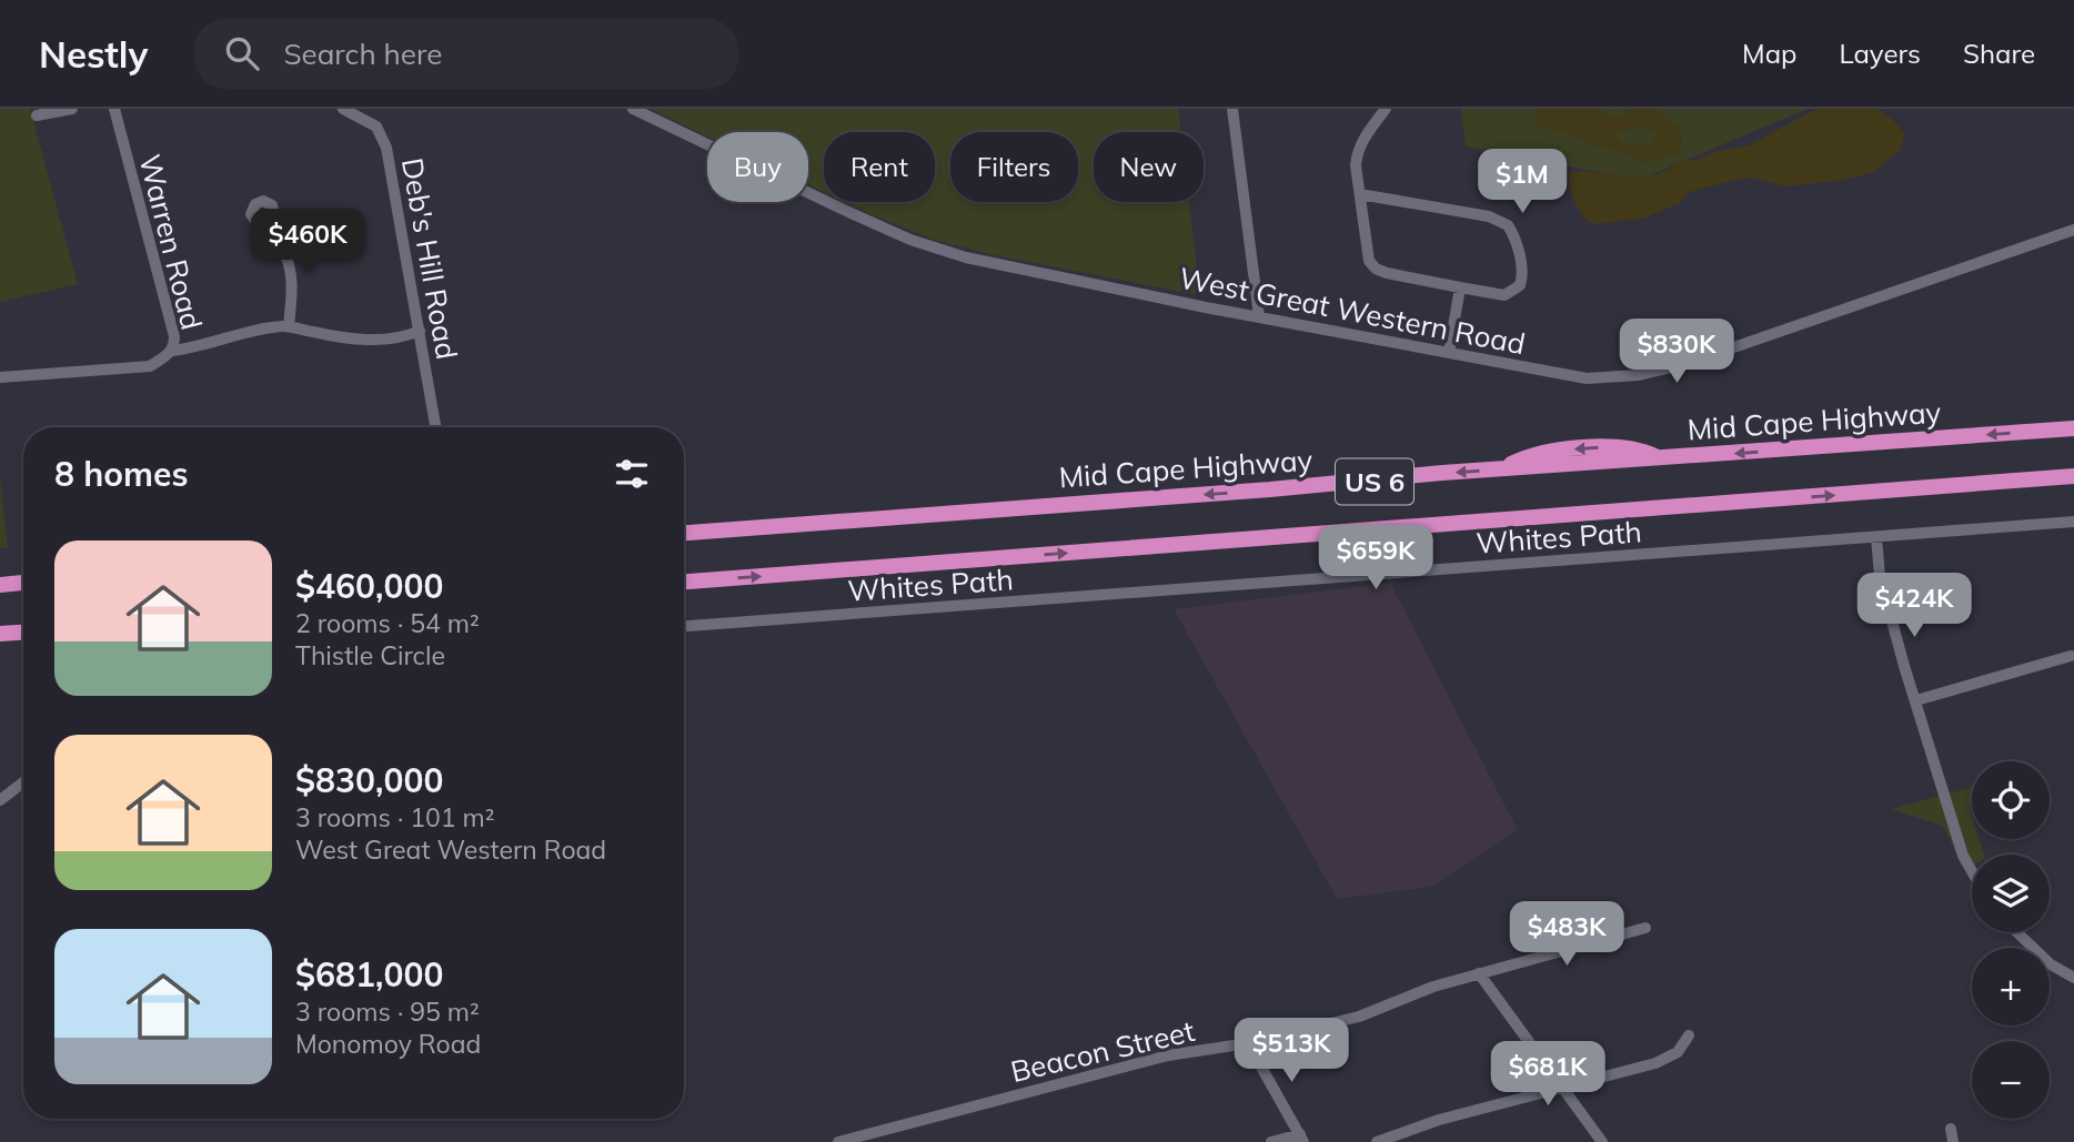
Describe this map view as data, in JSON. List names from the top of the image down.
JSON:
{
  "streets": {
    "highway": ["Mid Cape Highway", "US 6"],
    "street": [
      "Warren Road",
      "Deb's Hill Road",
      "West Great Western Road",
      "Whites Path",
      "Beacon Street"
    ]
  },
  "page": {
    "header": "Nestly",
    "search": "Search here",
    "nav": ["Map", "Layers", "Share"],
    "chip": [
      "Buy",
      "Rent",
      "Filters",
      "New"
    ],
    "price": [
      "$1M",
      "$460K",
      "$830K",
      "$659K",
      "$424K",
      "$483K",
      "$513K",
      "$681K"
    ],
    "heading": "8 homes",
    "list": [
      {
        "name": "$460,000",
        "note": "2 rooms · 54 m² · Thistle Circle"
      },
      {
        "name": "$830,000",
        "note": "3 rooms · 101 m² · West Great Western Road"
      },
      {
        "name": "$681,000",
        "note": "3 rooms · 95 m² · Monomoy Road"
      }
    ],
    "map_buttons": ["+", "−"]
  }
}
